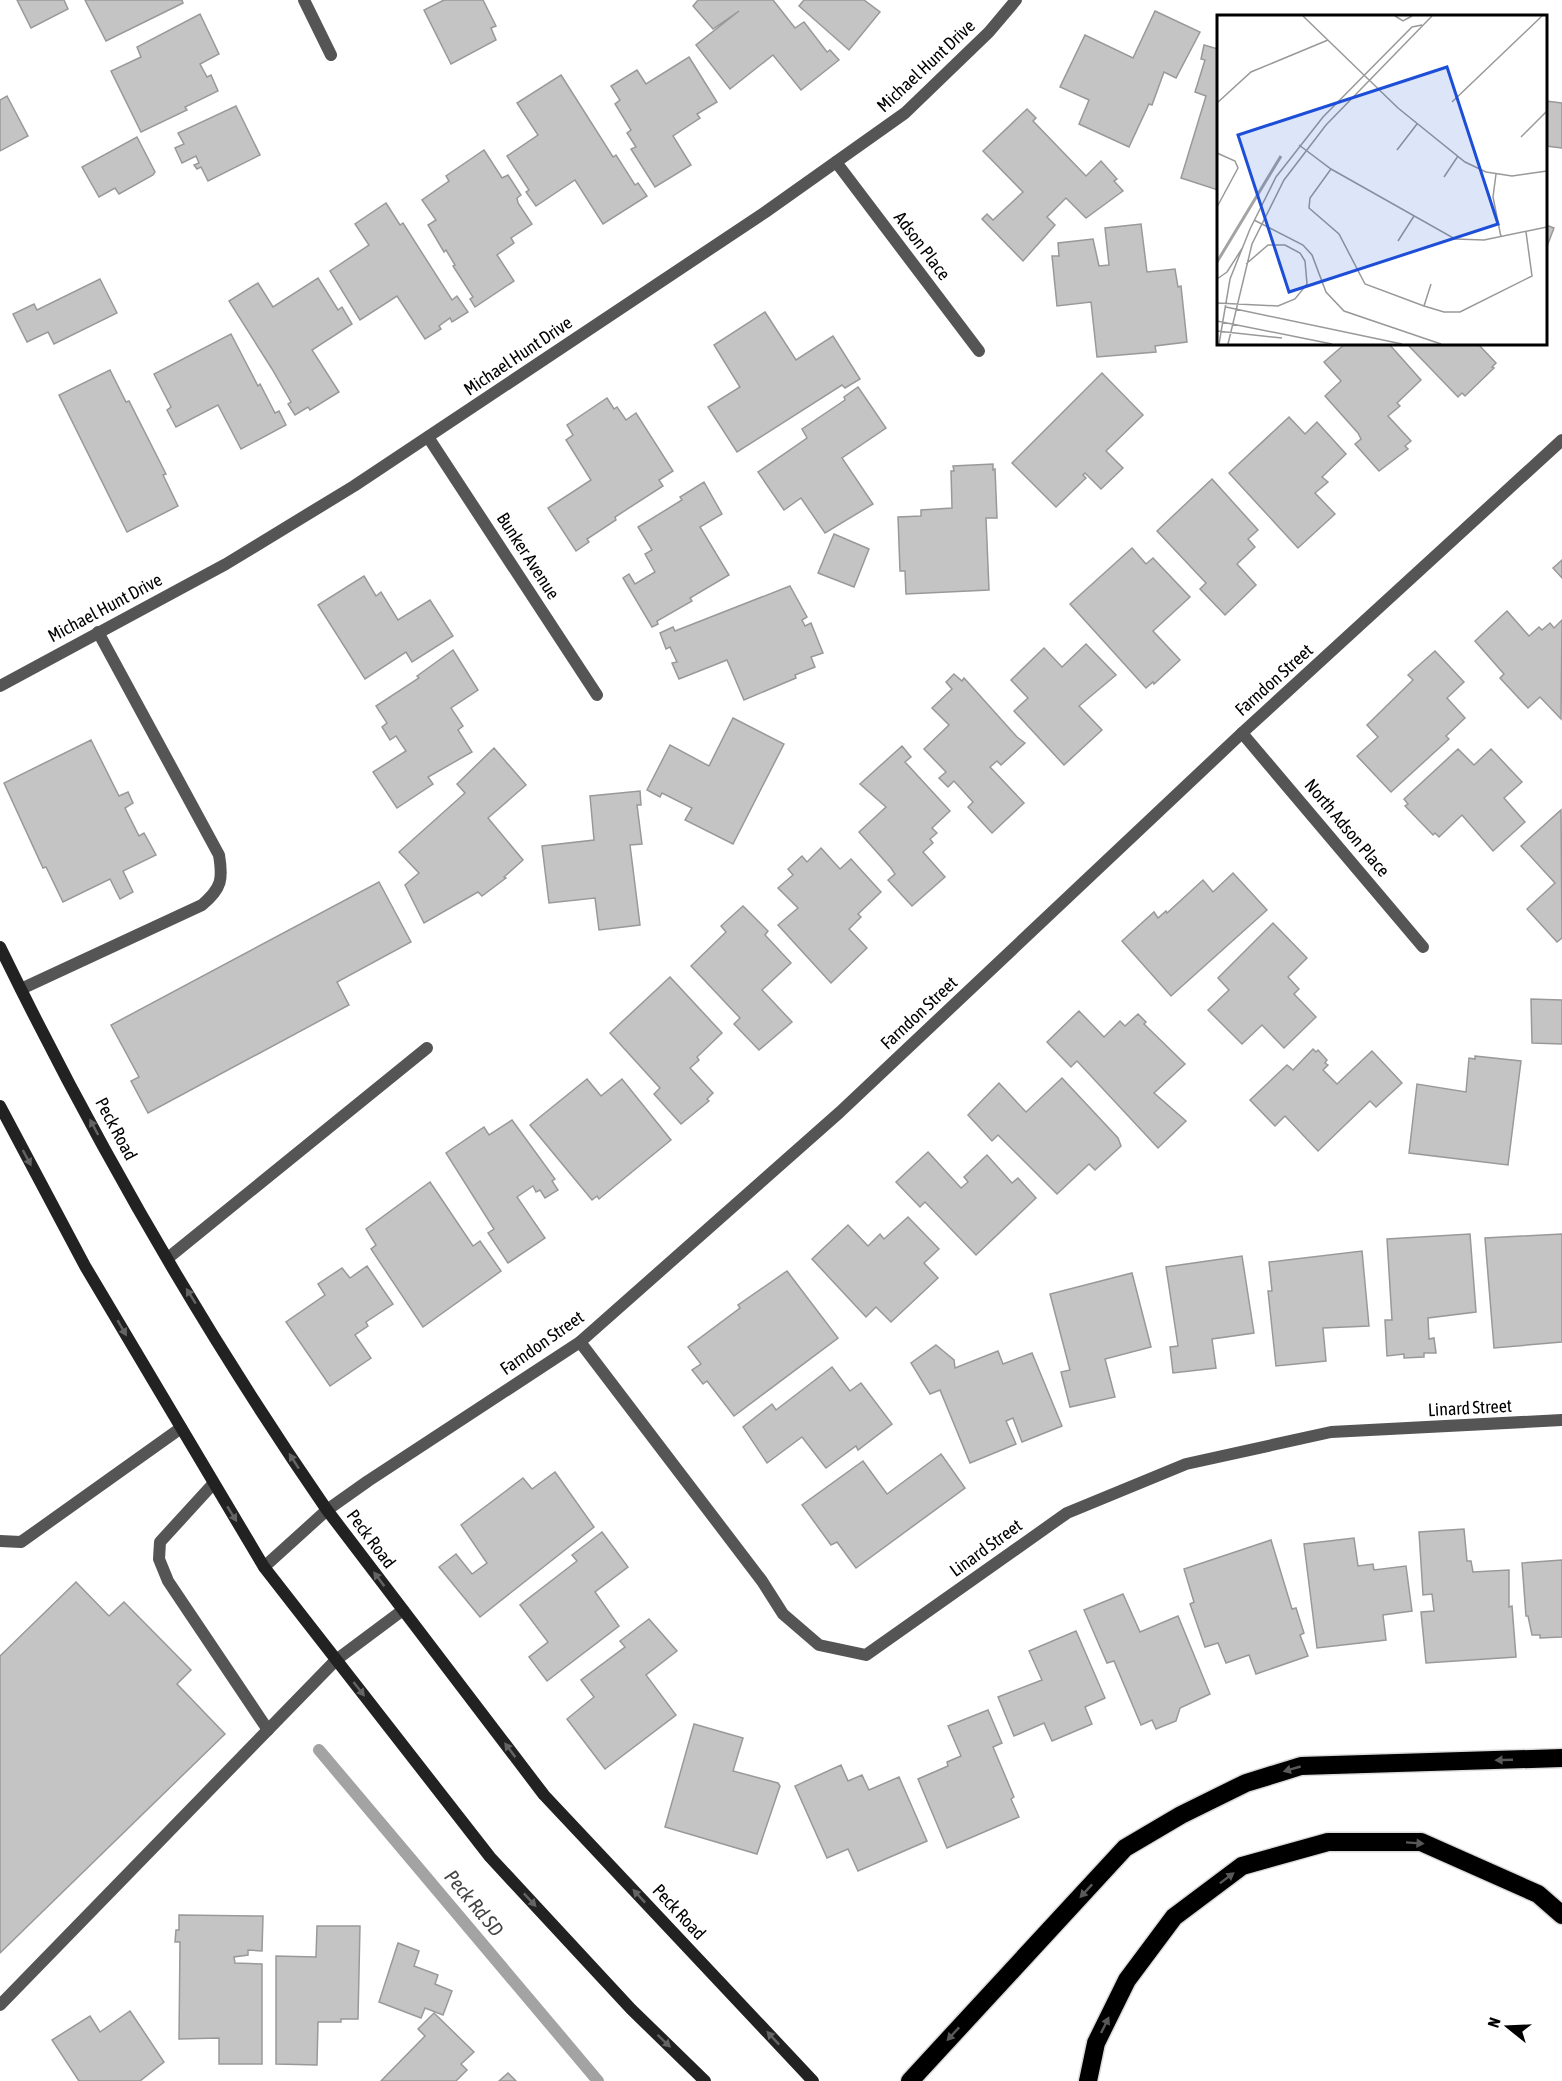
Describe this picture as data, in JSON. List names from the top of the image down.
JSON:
{
  "streets": {
    "main road": ["Peck Road"],
    "street": [
      "Michael Hunt Drive",
      "Adson Place",
      "Bunker Avenue",
      "Farndon Street",
      "North Adson Place",
      "Linard Street"
    ]
  },
  "crossings": [
    ["Michael Hunt Drive", "Adson Place"],
    ["Michael Hunt Drive", "Bunker Avenue"],
    ["Farndon Street", "North Adson Place"],
    ["Farndon Street", "Peck Road"],
    ["Farndon Street", "Linard Street"]
  ],
  "water": ["Peck Rd SD"],
  "north": "left"
}
